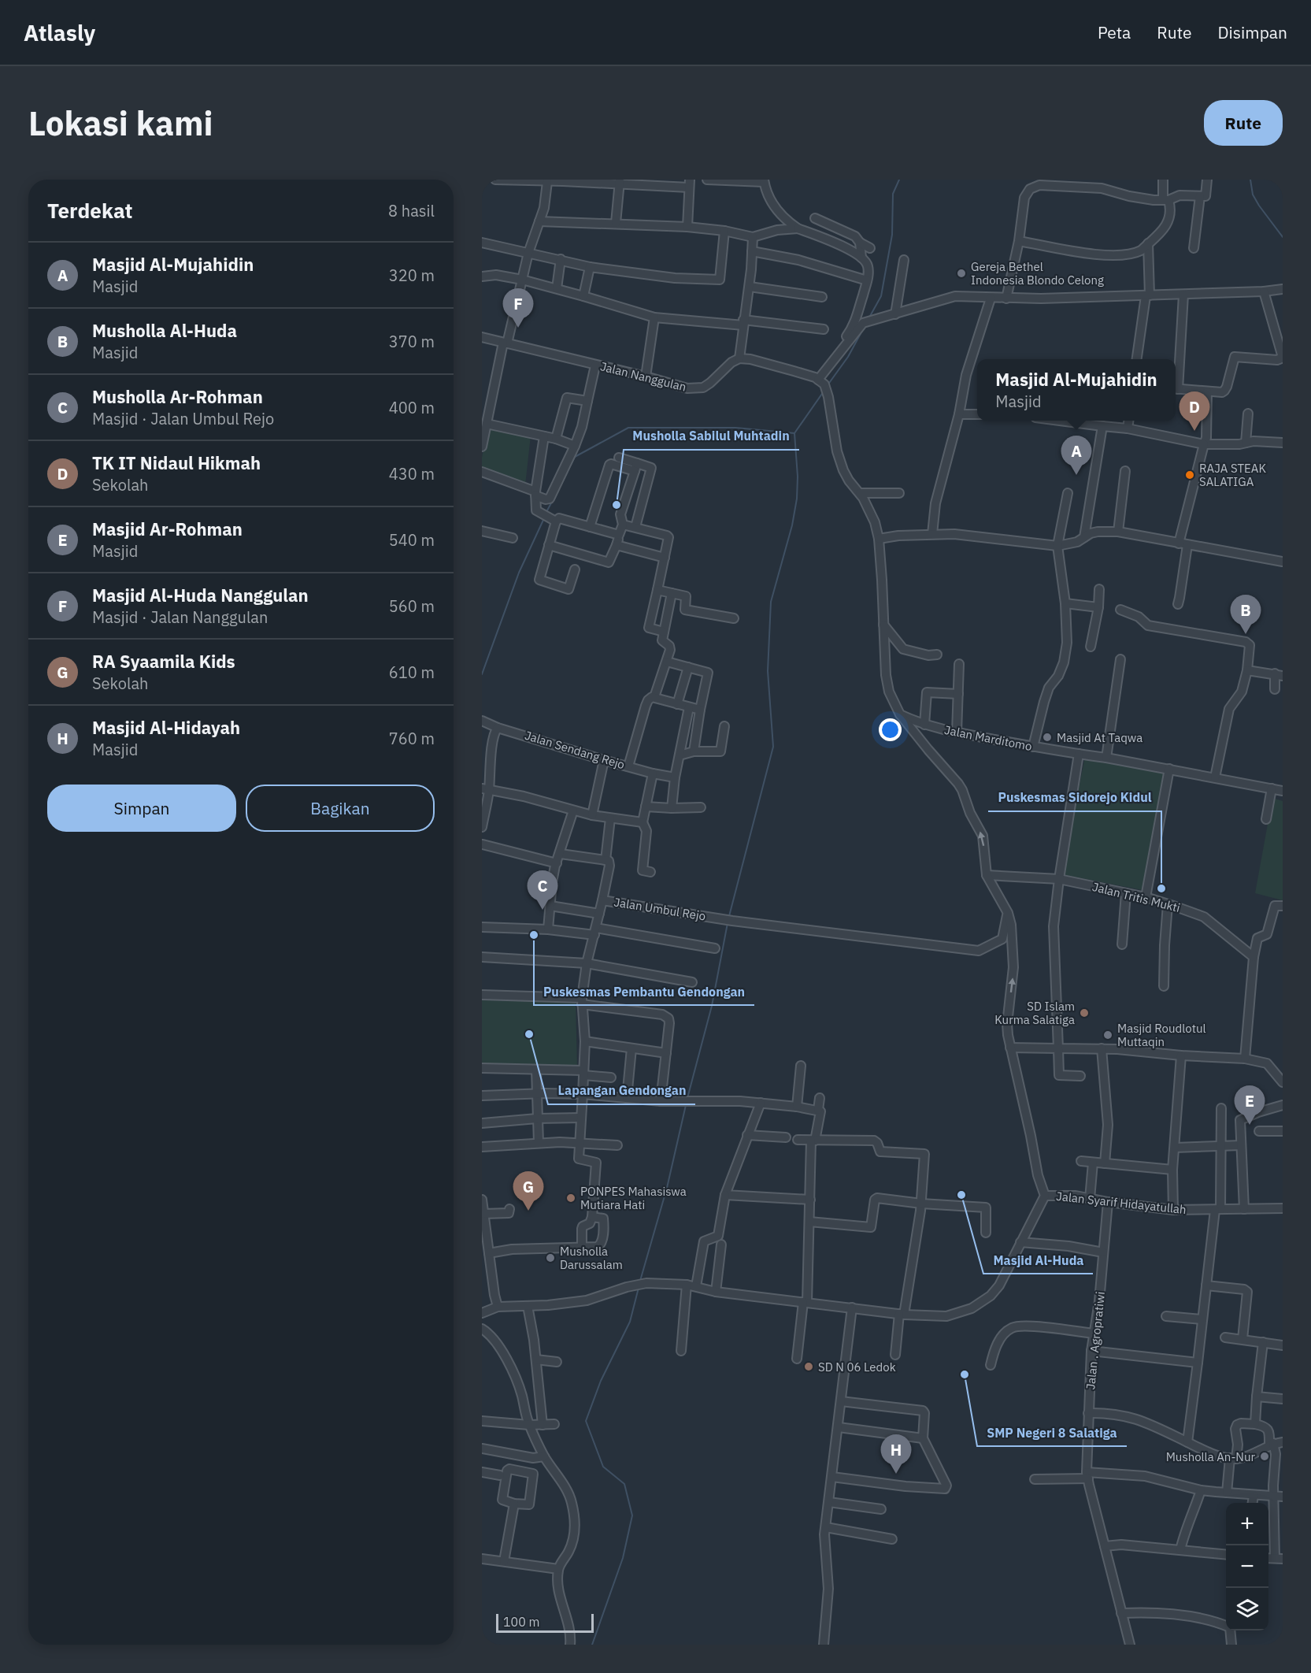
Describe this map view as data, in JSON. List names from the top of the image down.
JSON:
{
  "streets": {
    "street": [
      "Jalan Nanggulan",
      "Jalan Marditomo",
      "Jalan Sendang Rejo",
      "Jalan Tritis Mukti",
      "Jalan Umbul Rejo",
      "Jalan Syarif Hidayatullah",
      "Jalan . Agropratiwi"
    ]
  },
  "crossings": [
    ["Jalan Syarif Hidayatullah", "Jalan . Agropratiwi"]
  ],
  "places": [
    "Gereja Bethel Indonesia Blondo Celong",
    "RAJA STEAK SALATIGA",
    "Musholla Sabilul Muhtadin",
    "Masjid At Taqwa",
    "Puskesmas Sidorejo Kidul",
    "Puskesmas Pembantu Gendongan",
    "SD Islam Kurma Salatiga",
    "Lapangan Gendongan",
    "Masjid Roudlotul Muttaqin",
    "Masjid Al-Huda",
    "PONPES Mahasiswa Mutiara Hati",
    "Musholla Darussalam",
    "SD N 06 Ledok",
    "SMP Negeri 8 Salatiga",
    "Musholla An-Nur"
  ],
  "scale_bar": "100 m",
  "page": {
    "header": "Atlasly",
    "nav": ["Peta", "Rute", "Disimpan"],
    "buttons": [
      "Rute",
      ["Simpan", "Bagikan"]
    ],
    "title": "Lokasi kami",
    "heading": ["Terdekat", "8 hasil"],
    "list": [
      {
        "mark": "A",
        "name": "Masjid Al-Mujahidin",
        "note": "Masjid",
        "value": "320 m"
      },
      {
        "mark": "B",
        "name": "Musholla Al-Huda",
        "note": "Masjid",
        "value": "370 m"
      },
      {
        "mark": "C",
        "name": "Musholla Ar-Rohman",
        "note": "Masjid · Jalan Umbul Rejo",
        "value": "400 m"
      },
      {
        "mark": "D",
        "name": "TK IT Nidaul Hikmah",
        "note": "Sekolah",
        "value": "430 m"
      },
      {
        "mark": "E",
        "name": "Masjid Ar-Rohman",
        "note": "Masjid",
        "value": "540 m"
      },
      {
        "mark": "F",
        "name": "Masjid Al-Huda Nanggulan",
        "note": "Masjid · Jalan Nanggulan",
        "value": "560 m"
      },
      {
        "mark": "G",
        "name": "RA Syaamila Kids",
        "note": "Sekolah",
        "value": "610 m"
      },
      {
        "mark": "H",
        "name": "Masjid Al-Hidayah",
        "note": "Masjid",
        "value": "760 m"
      }
    ],
    "pins": [
      "F",
      "D",
      "A",
      "B",
      "C",
      "E",
      "G",
      "H"
    ],
    "popup": ["Masjid Al-Mujahidin", "Masjid"],
    "map_buttons": ["+", "−"],
    "scale": "100 m"
  }
}
